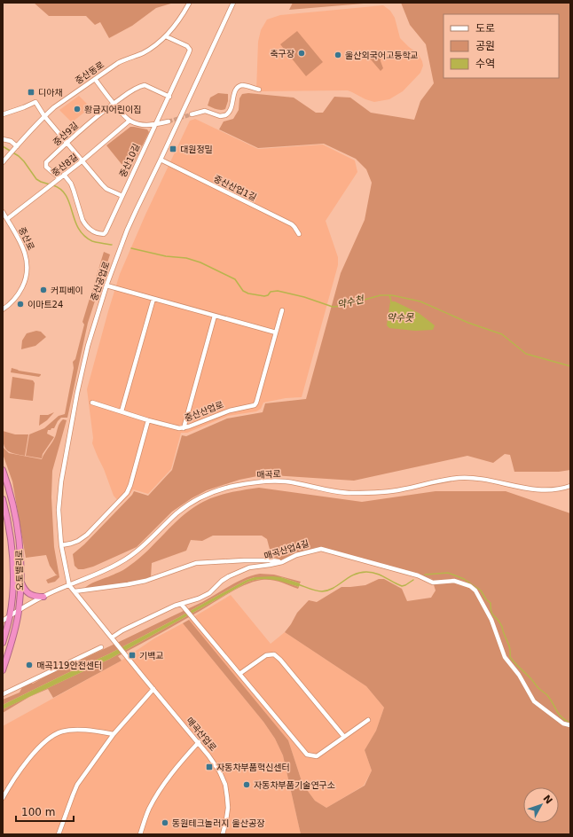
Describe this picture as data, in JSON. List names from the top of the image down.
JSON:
{
  "streets": {
    "highway": ["오토밸리로"],
    "street": [
      "중산동로",
      "중산9길",
      "중산10길",
      "중산8길",
      "중산산업1길",
      "중산로",
      "중산공업로",
      "중산산업로",
      "매곡로",
      "매곡산업4길",
      "매곡산업로"
    ]
  },
  "crossings": [
    ["중산동로", "중산10길"],
    ["중산9길", "중산10길"],
    ["중산9길", "중산8길"],
    ["중산10길", "중산8길"],
    ["중산8길", "중산로"],
    ["중산산업1길", "중산공업로"],
    ["중산공업로", "매곡로"],
    ["매곡로", "오토밸리로"],
    ["매곡산업4길", "매곡산업로"]
  ],
  "water": ["약수천", "약수못"],
  "places": {
    "other": [
      "축구장",
      "울산외국어고등학교",
      "황금지어린이집",
      "커피베이",
      "이마트24",
      "매곡119안전센터",
      "자동차부품기술연구소",
      "동원테크놀러지 울산공장"
    ],
    "transit": [
      "디아채",
      "대원정밀",
      "기백교",
      "자동차부품혁신센터"
    ]
  },
  "legend": ["도로", "공원", "수역"],
  "scale_bar": "100 m",
  "north": "top right"
}
